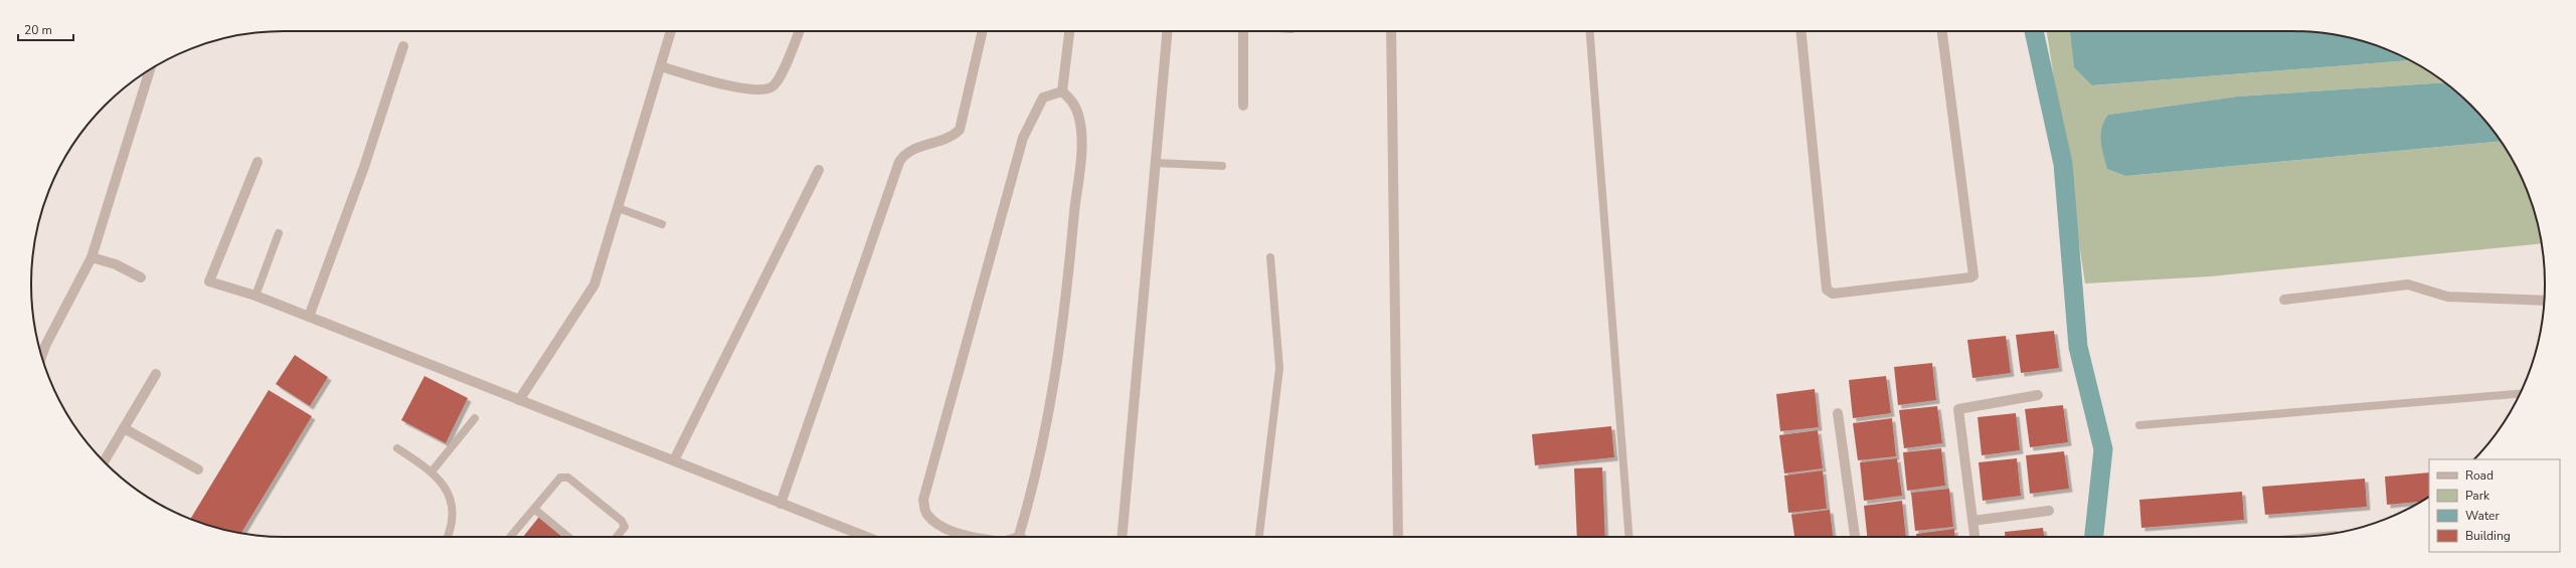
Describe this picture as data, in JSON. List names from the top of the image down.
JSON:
{
  "legend": [
    "Road",
    "Park",
    "Water",
    "Building"
  ],
  "scale_bar": "20 m"
}
